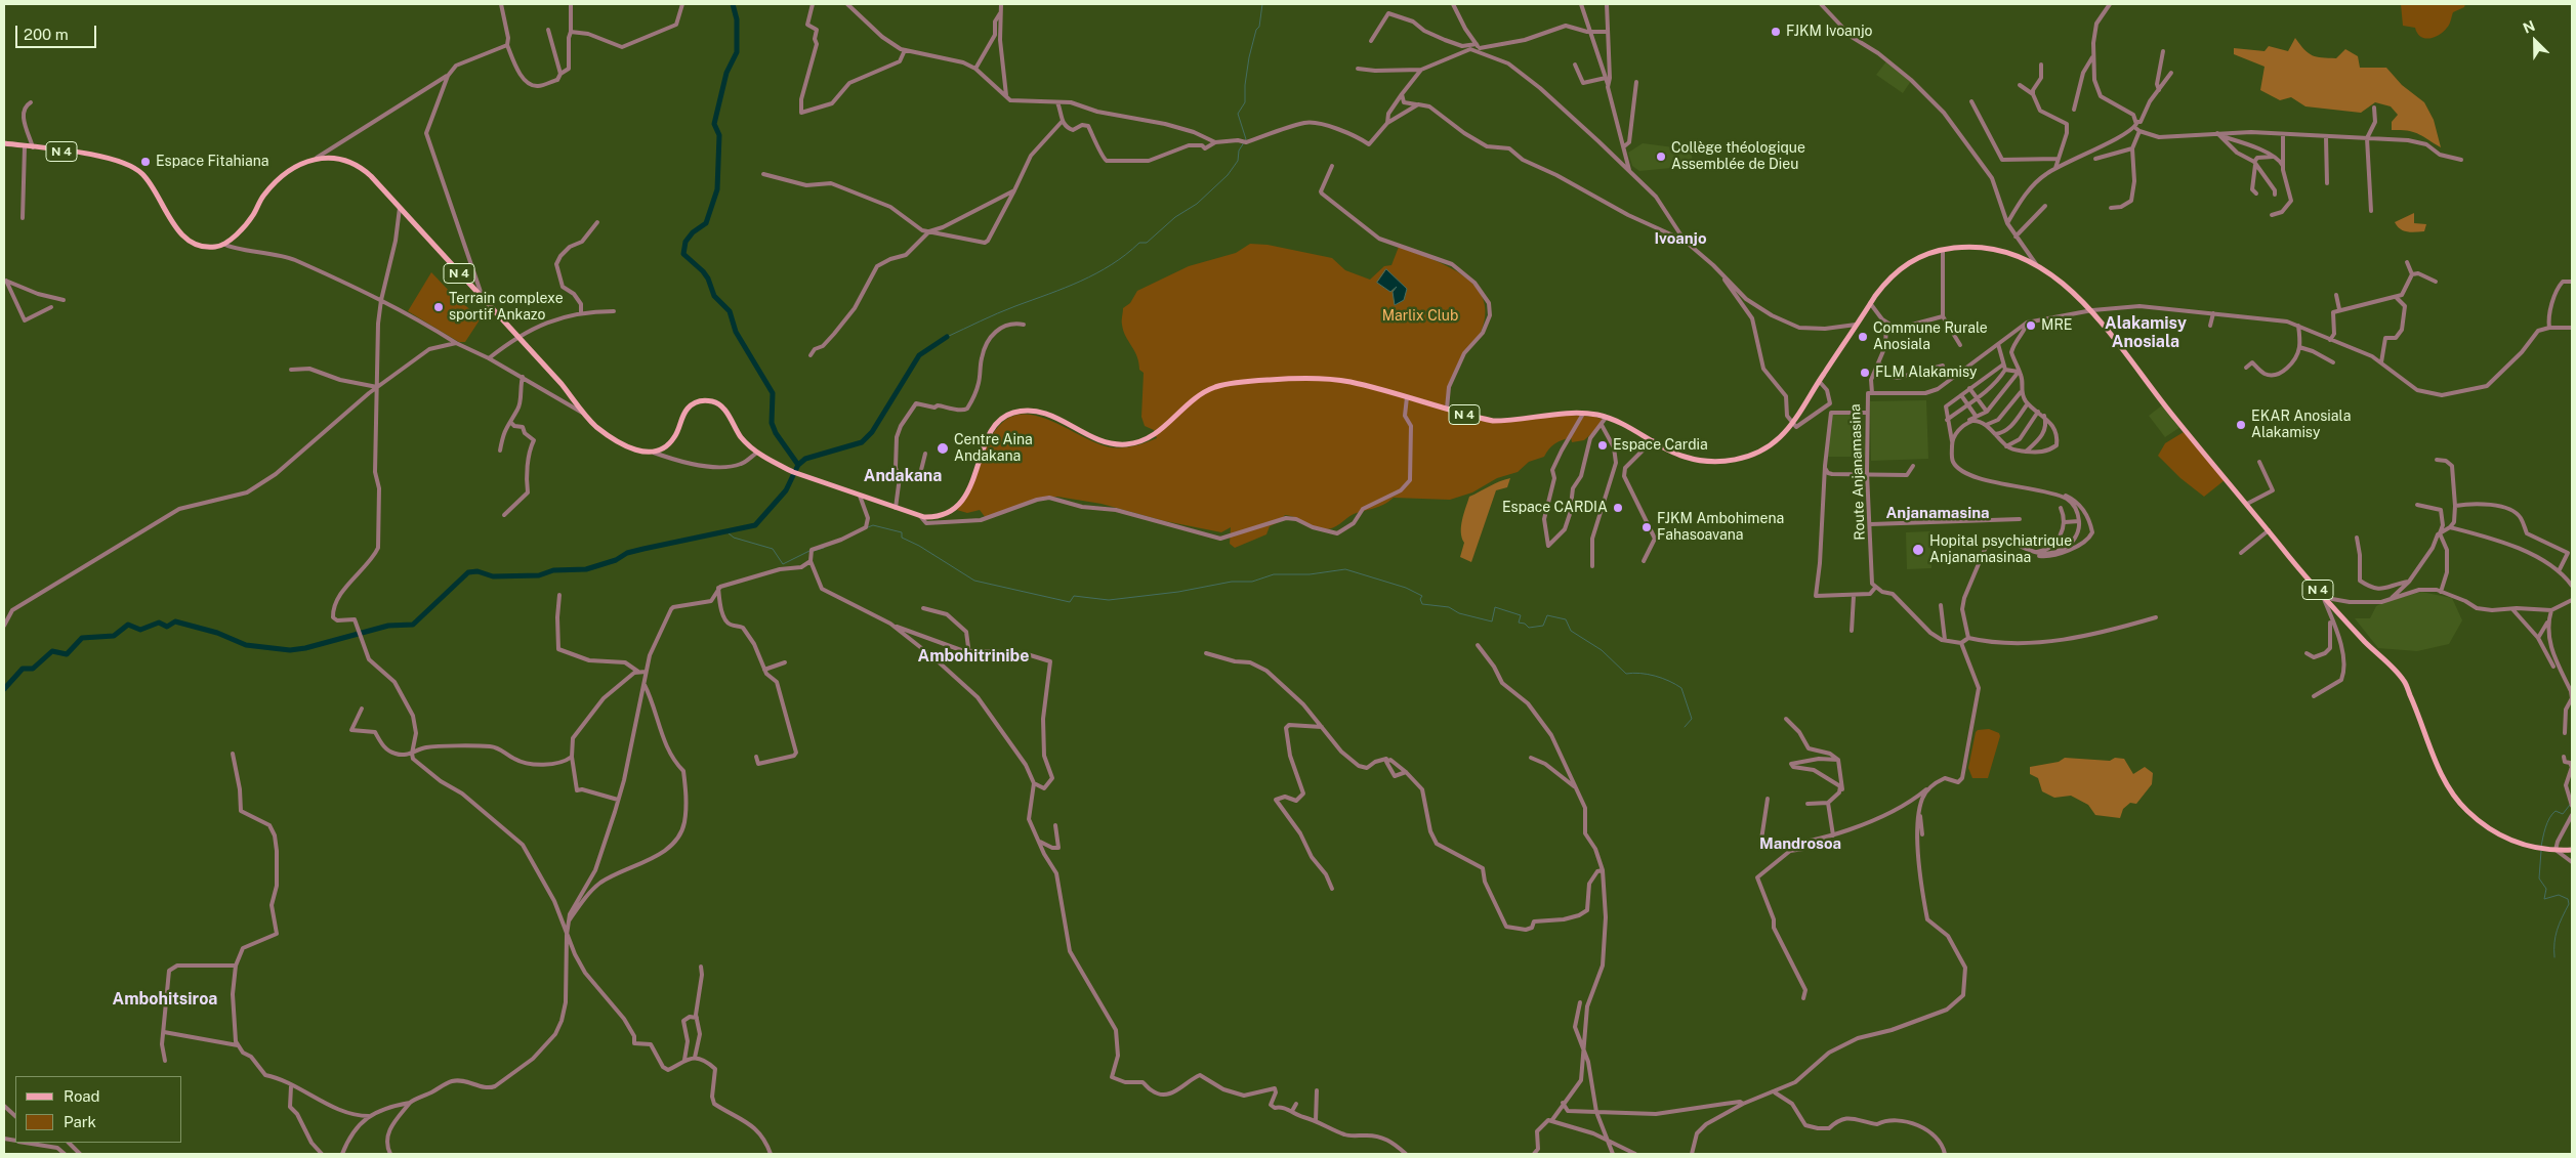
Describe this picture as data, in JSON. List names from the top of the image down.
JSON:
{
  "streets": {
    "main road": ["N 4"],
    "street": ["Route Anjanamasina"]
  },
  "crossings": [
    ["N 4", "Route Anjanamasina"]
  ],
  "districts": [
    "Ivoanjo",
    "Alakamisy Anosiala",
    "Andakana",
    "Anjanamasina",
    "Ambohitrinibe",
    "Mandrosoa",
    "Ambohitsiroa"
  ],
  "parks": ["Marlix Club"],
  "places": [
    "FJKM Ivoanjo",
    "Collège théologique Assemblée de Dieu",
    "Espace Fitahiana",
    "Terrain complexe sportif Ankazo",
    "MRE",
    "Commune Rurale Anosiala",
    "FLM Alakamisy",
    "EKAR Anosiala Alakamisy",
    "Espace Cardia",
    "Centre Aina Andakana",
    "Espace CARDIA",
    "FJKM Ambohimena Fahasoavana",
    "Hopital psychiatrique Anjanamasinaa"
  ],
  "legend": ["Road", "Park"],
  "scale_bar": "200 m",
  "north": "top left"
}
